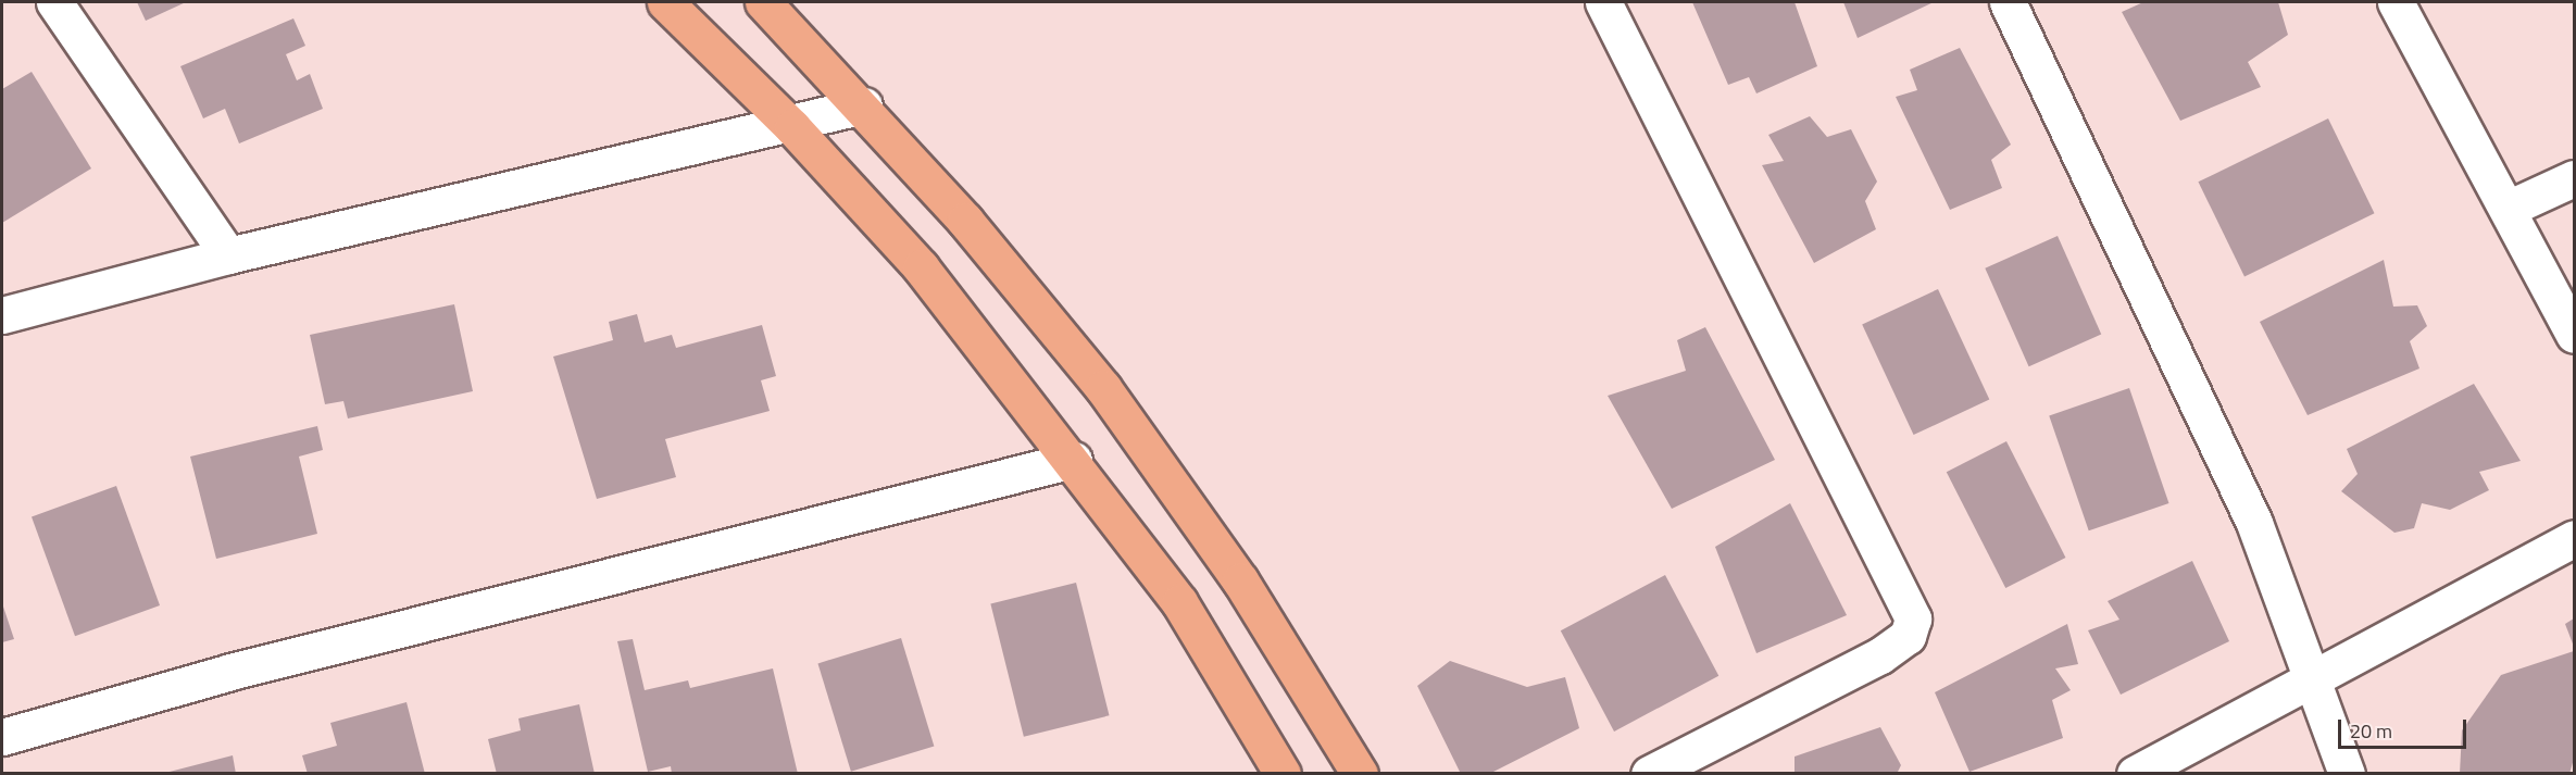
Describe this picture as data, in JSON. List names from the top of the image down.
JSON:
{
  "scale_bar": "20 m"
}
